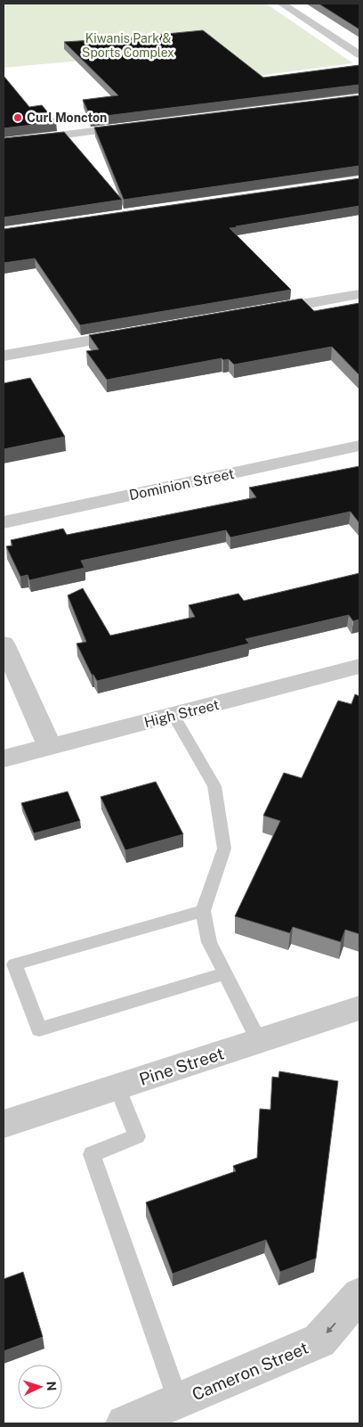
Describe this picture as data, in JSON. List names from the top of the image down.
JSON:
{
  "streets": {
    "street": [
      "Dominion Street",
      "High Street",
      "Pine Street",
      "Cameron Street"
    ]
  },
  "one_way": ["Cameron Street"],
  "parks": ["Kiwanis Park & Sports Complex"],
  "places": ["Curl Moncton"],
  "north": "right"
}
